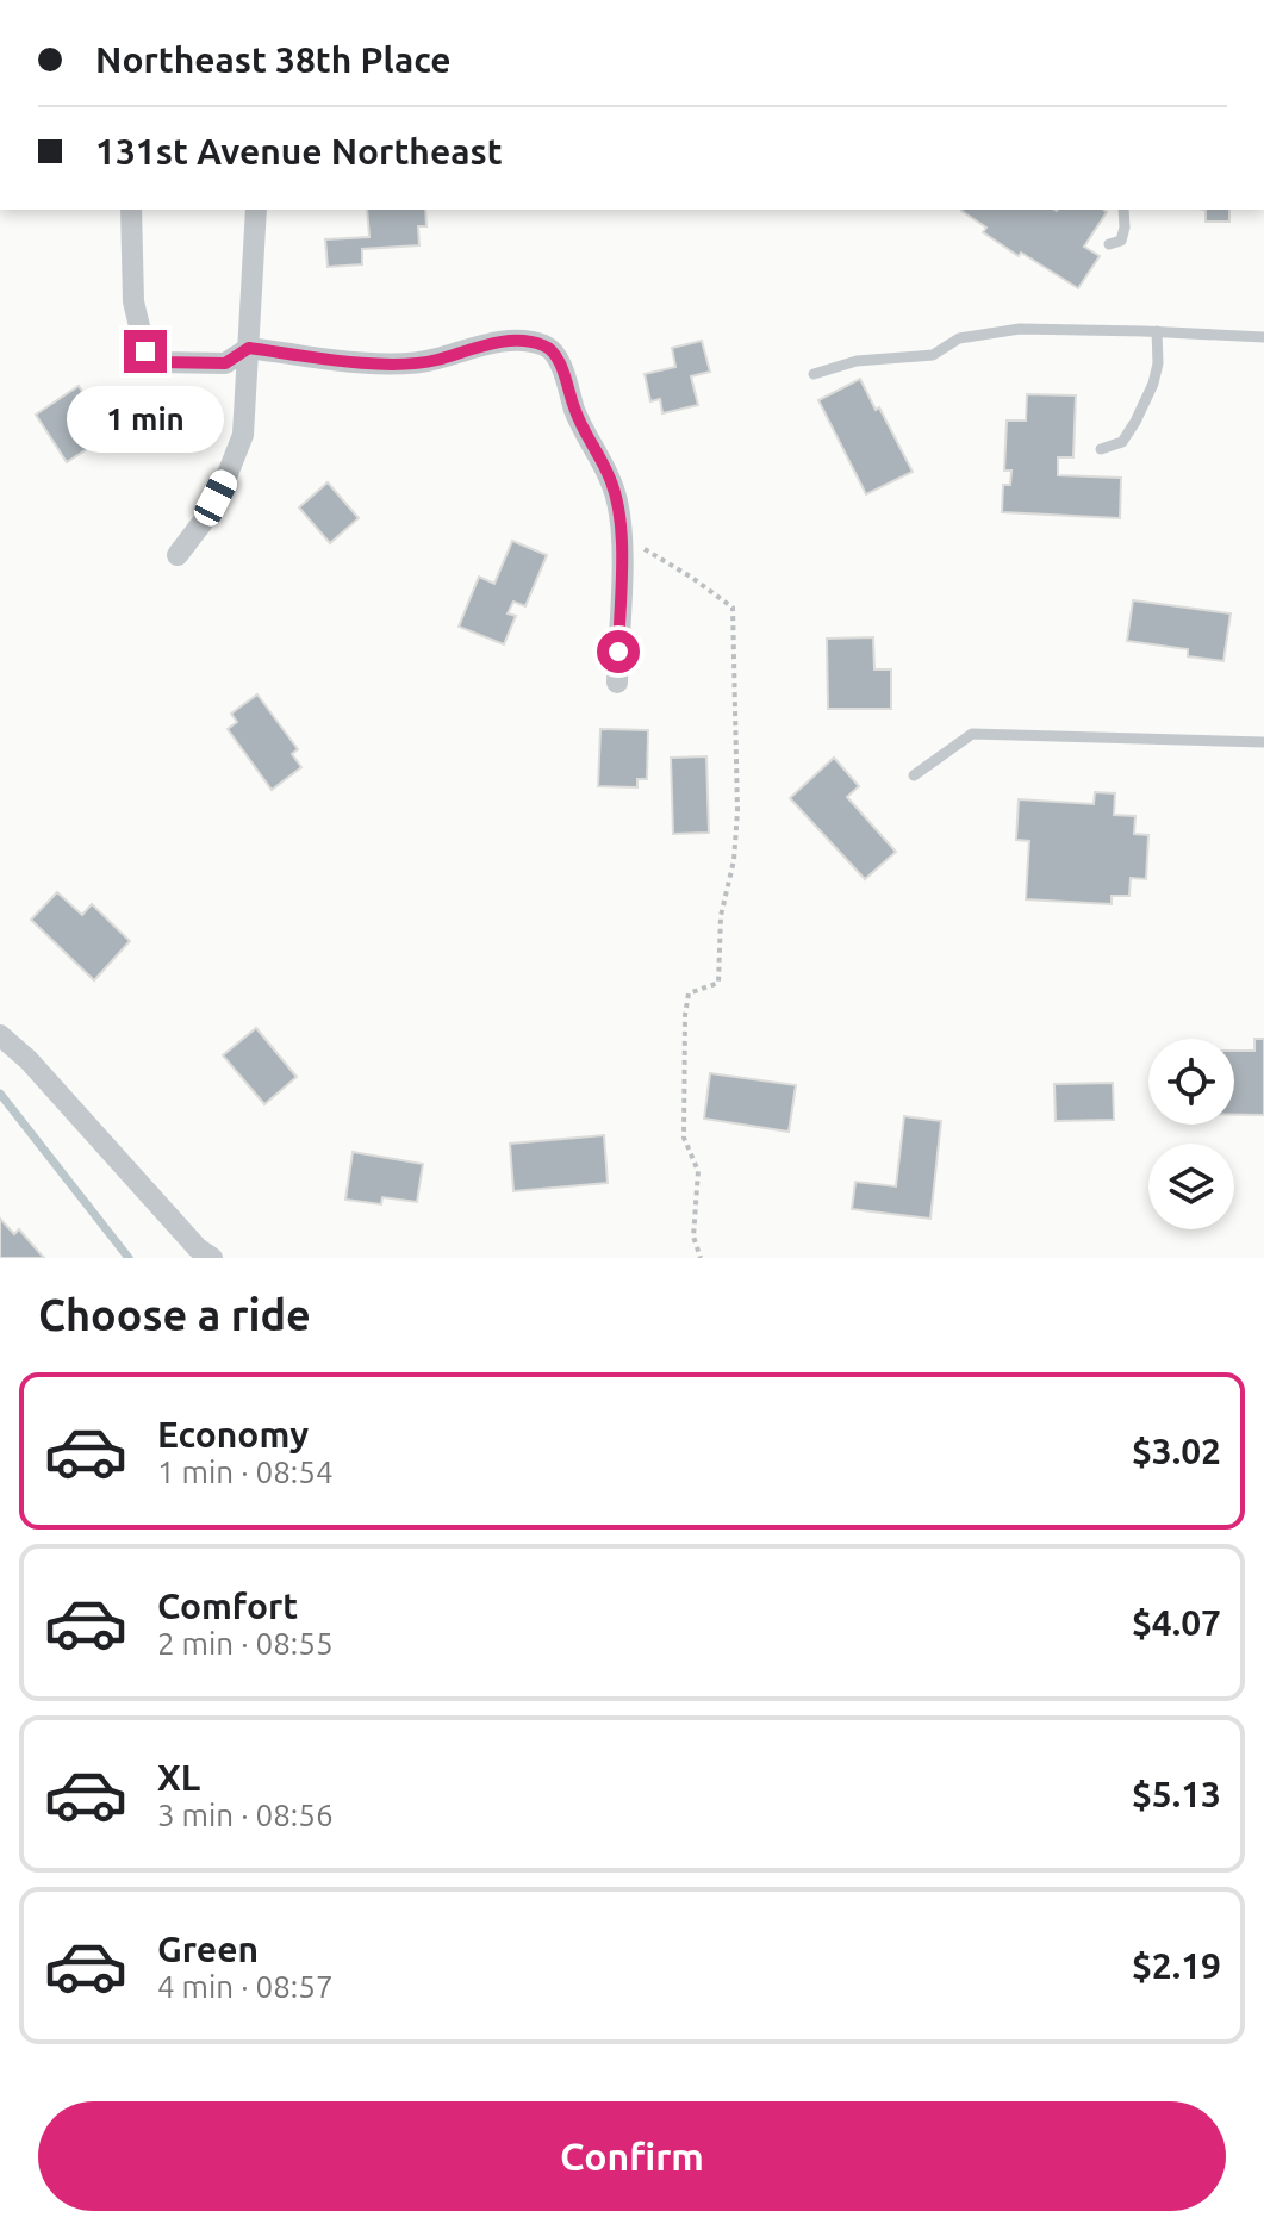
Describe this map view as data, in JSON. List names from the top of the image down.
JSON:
{
  "page": {
    "banner": ["Northeast 38th Place", "131st Avenue Northeast"],
    "bubble": "1 min",
    "heading": "Choose a ride",
    "list": [
      {
        "name": "Economy",
        "note": "1 min · 08:54",
        "value": "$3.02"
      },
      {
        "name": "Comfort",
        "note": "2 min · 08:55",
        "value": "$4.07"
      },
      {
        "name": "XL",
        "note": "3 min · 08:56",
        "value": "$5.13"
      },
      {
        "name": "Green",
        "note": "4 min · 08:57",
        "value": "$2.19"
      }
    ],
    "buttons": "Confirm"
  }
}
